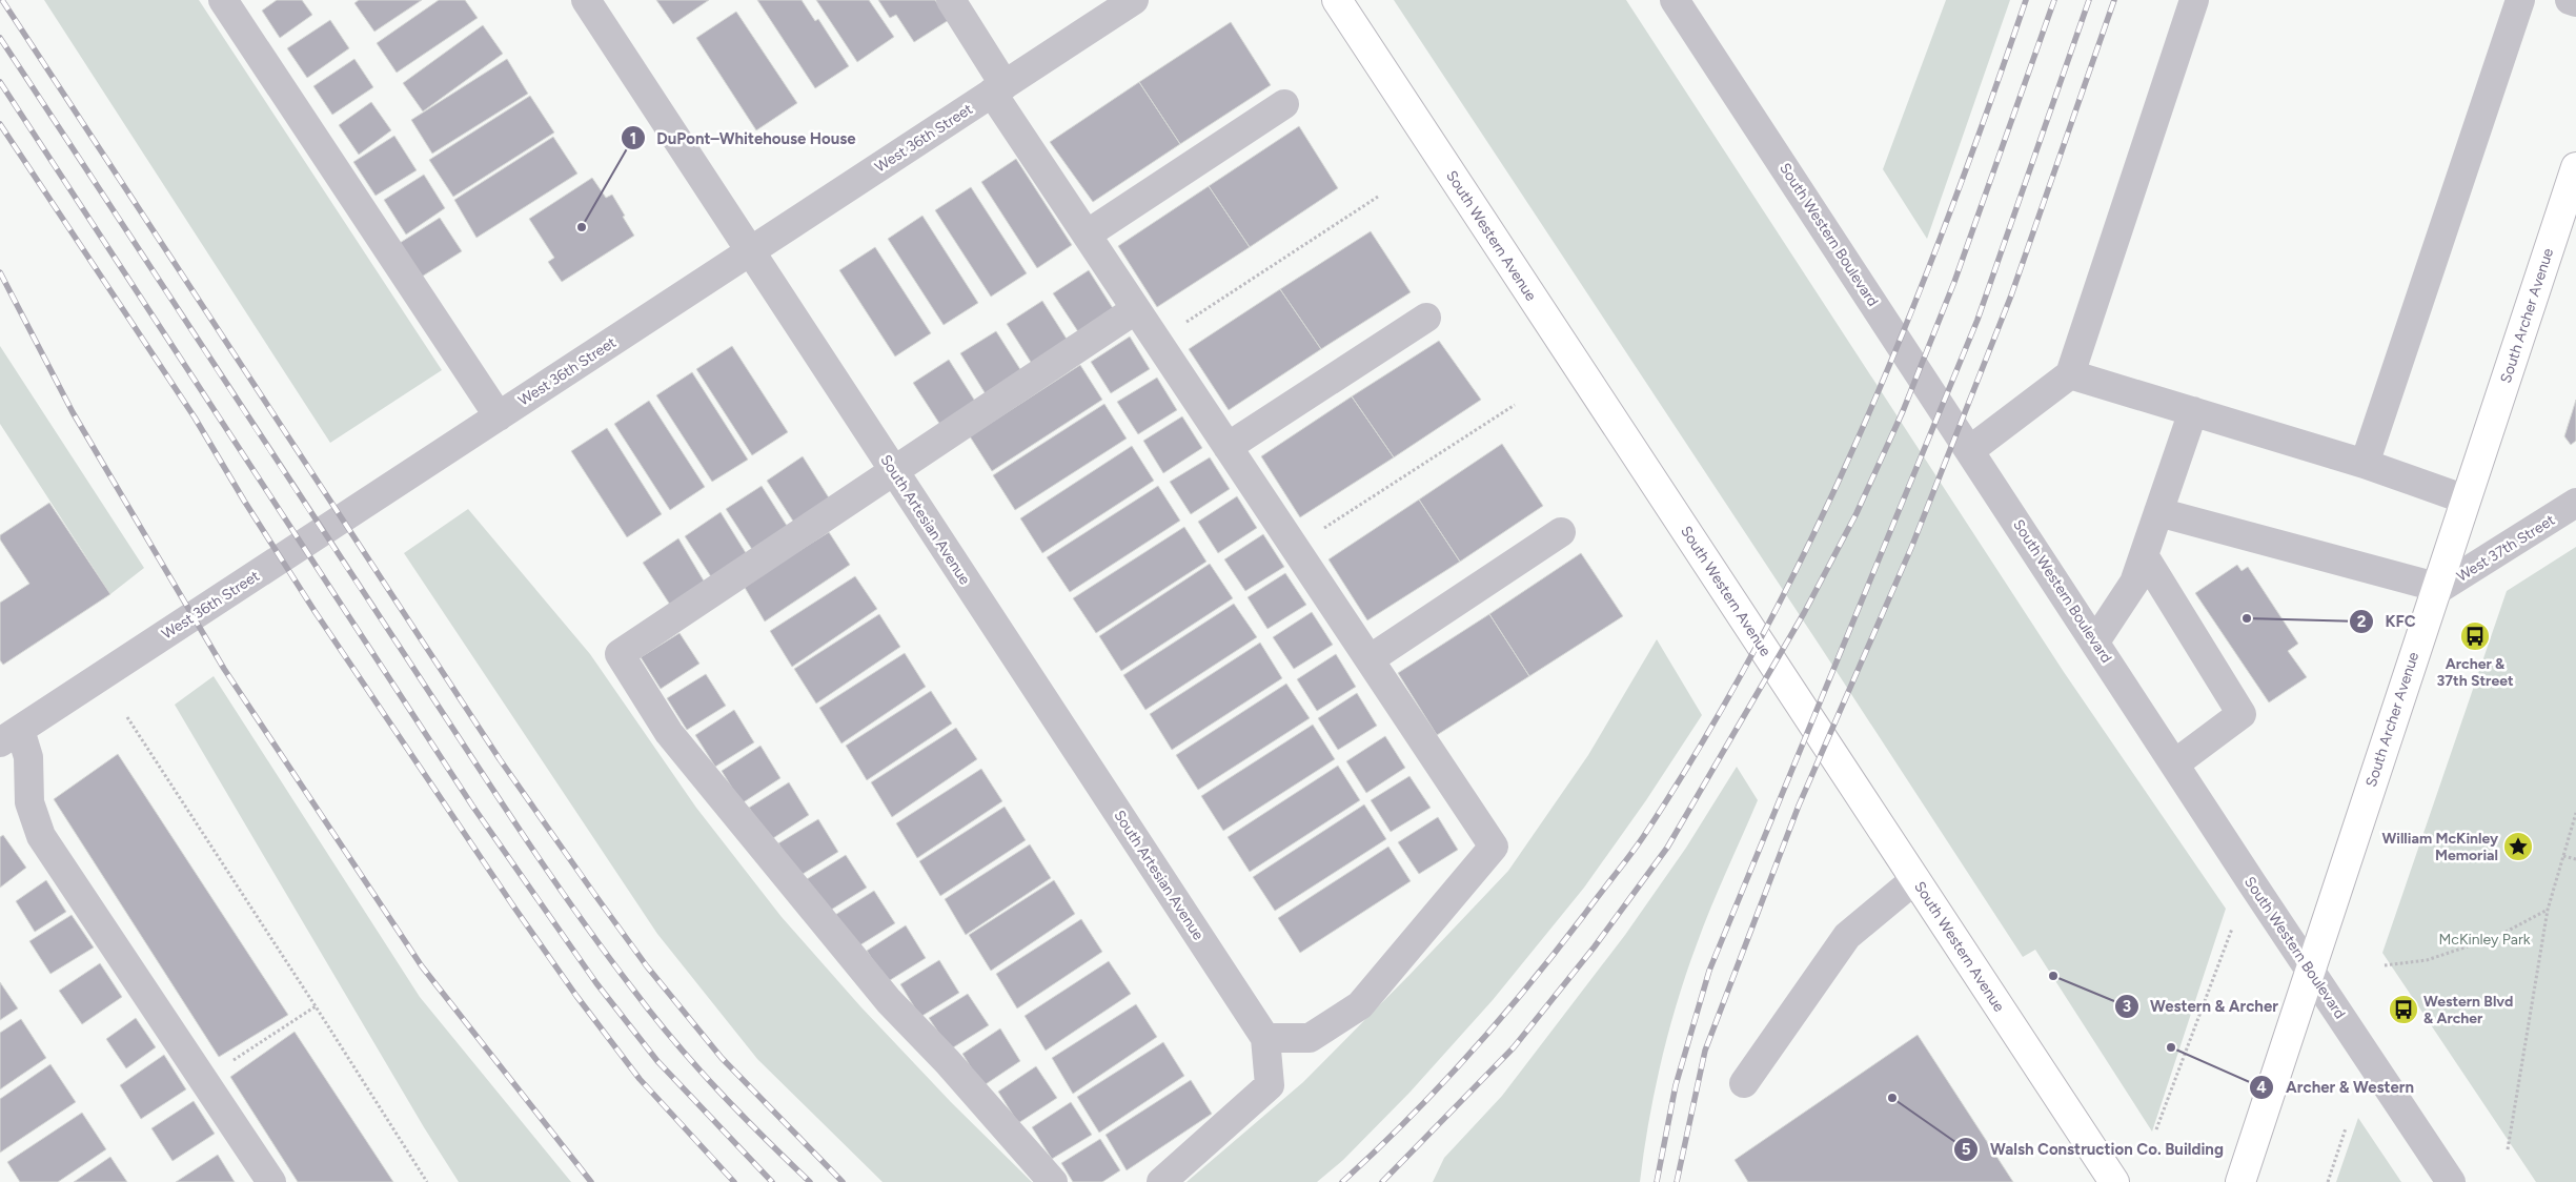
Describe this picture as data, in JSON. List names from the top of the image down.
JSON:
{
  "streets": {
    "main road": ["South Western Avenue", "South Archer Avenue"],
    "street": [
      "West 36th Street",
      "South Western Boulevard",
      "South Artesian Avenue",
      "West 37th Street"
    ]
  },
  "crossings": [
    ["West 36th Street", "South Artesian Avenue"],
    ["South Western Boulevard", "South Archer Avenue"],
    ["South Archer Avenue", "West 37th Street"]
  ],
  "parks": ["McKinley Park"],
  "places": {
    "other": [
      "DuPont–Whitehouse House",
      "KFC",
      "Western & Archer",
      "Archer & Western",
      "Walsh Construction Co. Building"
    ],
    "bus stop": ["Archer & 37th Street", "Western Blvd & Archer"],
    "place": ["William McKinley Memorial"]
  }
}
